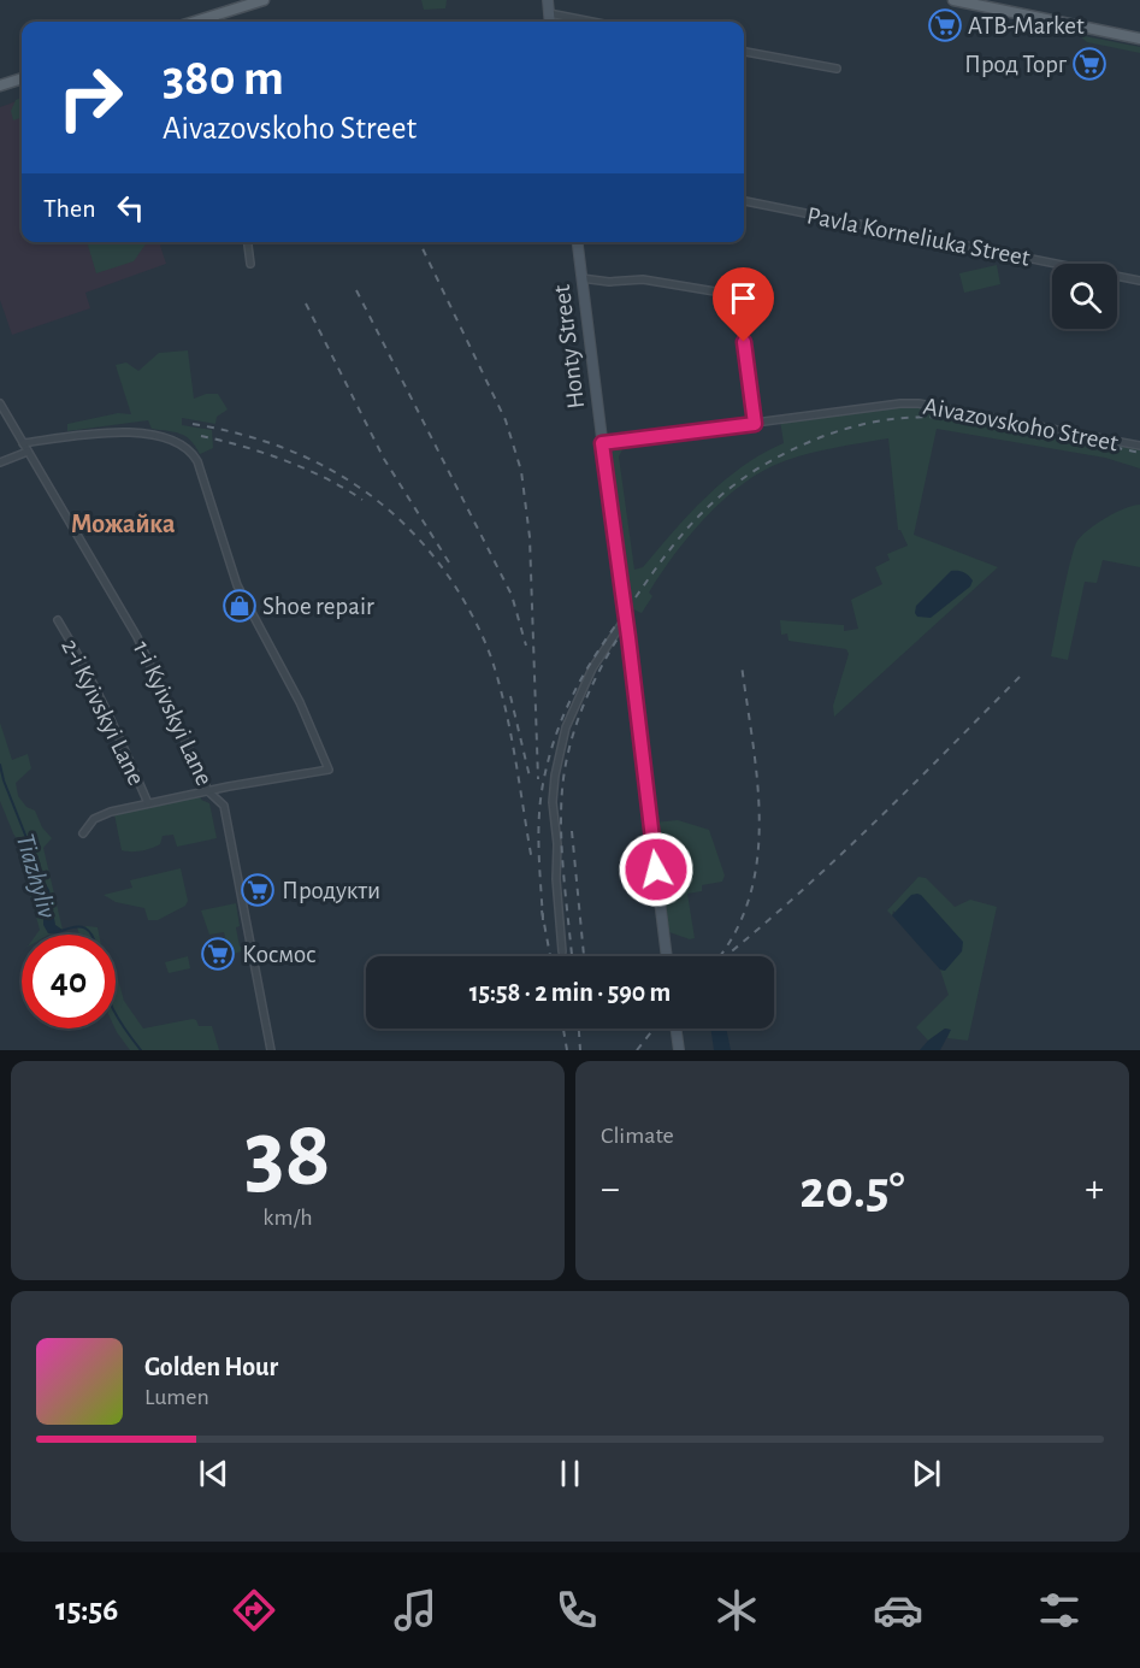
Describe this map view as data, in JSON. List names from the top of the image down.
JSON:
{
  "streets": {
    "street": [
      "Pavla Korneliuka Street",
      "Honty Street",
      "Aivazovskoho Street",
      "2-i Kyivskyi Lane",
      "1-i Kyivskyi Lane"
    ]
  },
  "crossings": [
    ["Honty Street", "Aivazovskoho Street"]
  ],
  "districts": ["Можайка"],
  "water": ["Tiazhyliv"],
  "places": {
    "supermarket": [
      "ATB-Market",
      "Прод Торг",
      "Продукти",
      "Космос"
    ],
    "shop": ["Shoe repair"]
  },
  "page": {
    "turn": ["380 m", "Aivazovskoho Street"],
    "then": "Then",
    "limit": "40",
    "trip": "15:58 · 2 min · 590 m",
    "tile": [
      ["38", "km/h"],
      "Climate"
    ],
    "heat": ["−", "20.5°", "+"],
    "song": ["Golden Hour", "Lumen"],
    "tabs": "15:56"
  }
}
